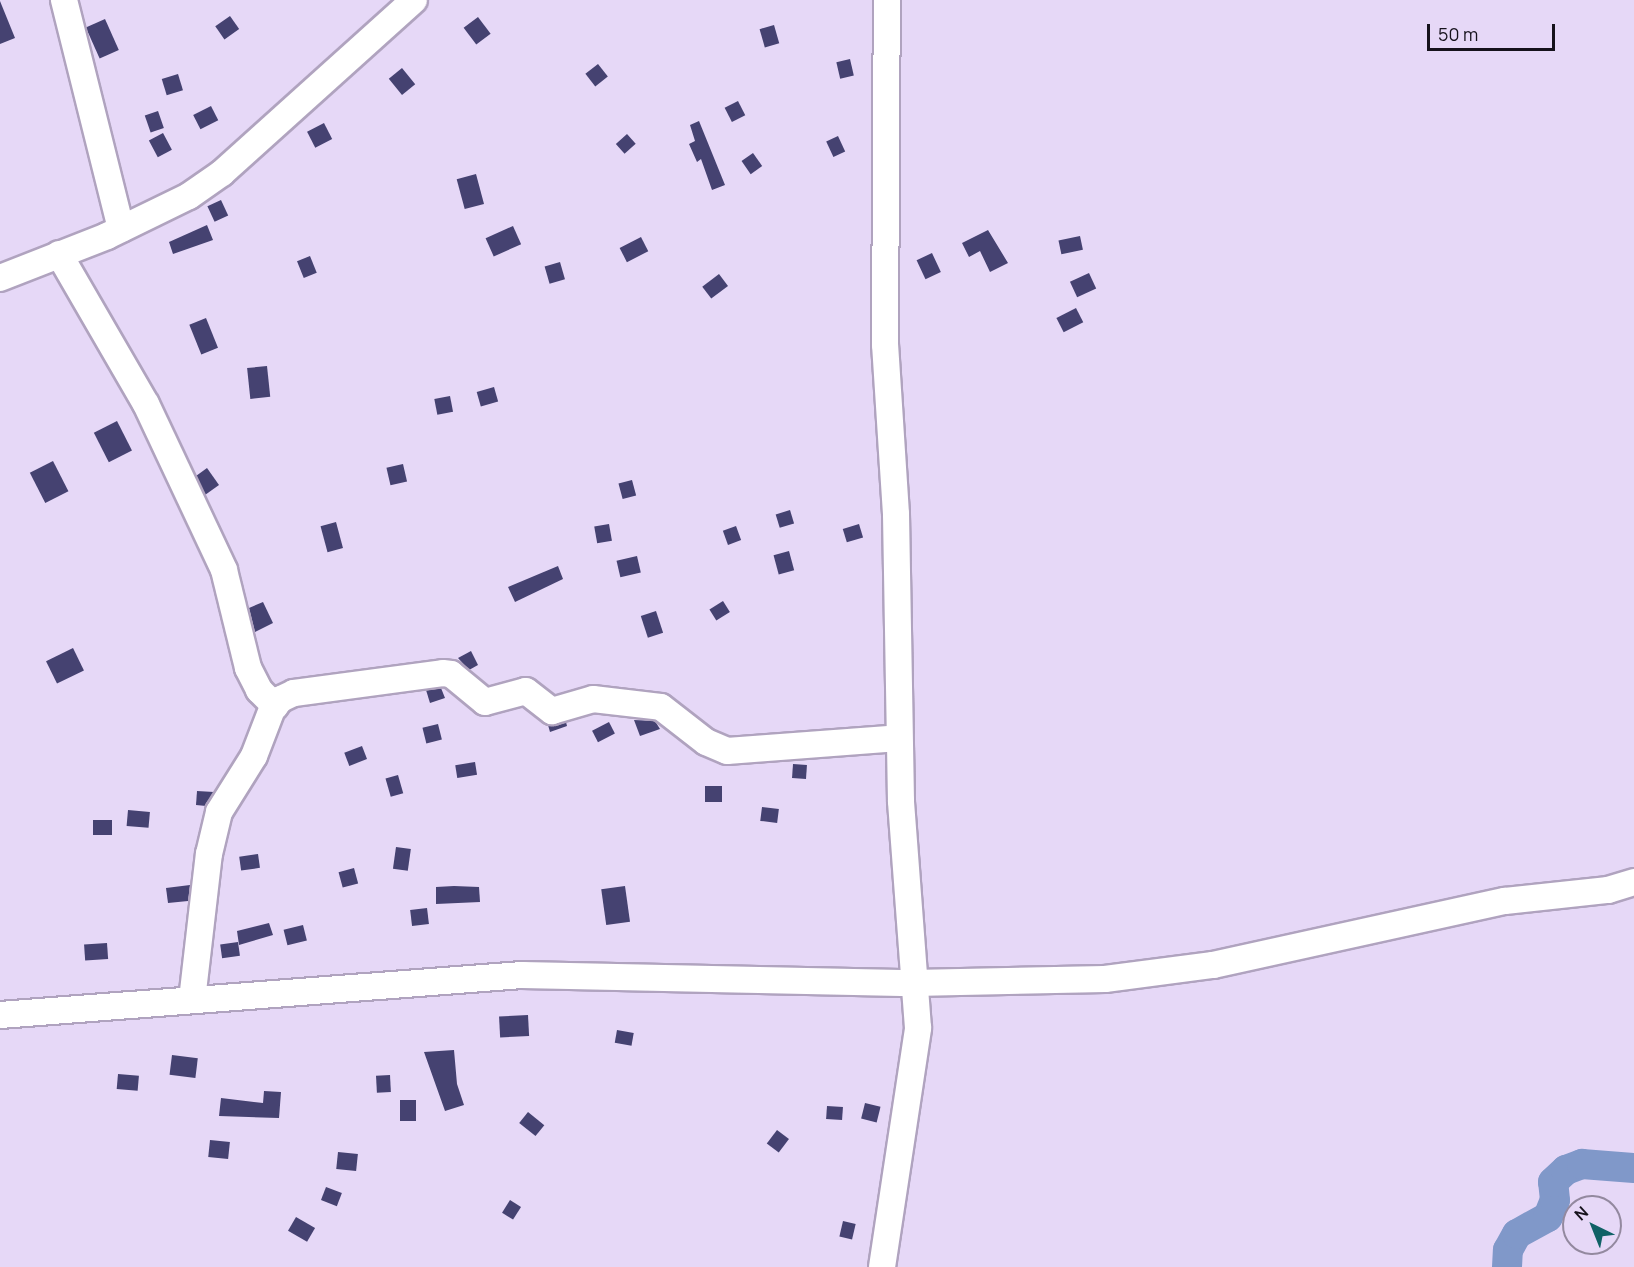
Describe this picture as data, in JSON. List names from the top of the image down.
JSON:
{
  "scale_bar": "50 m",
  "north": "top left"
}
